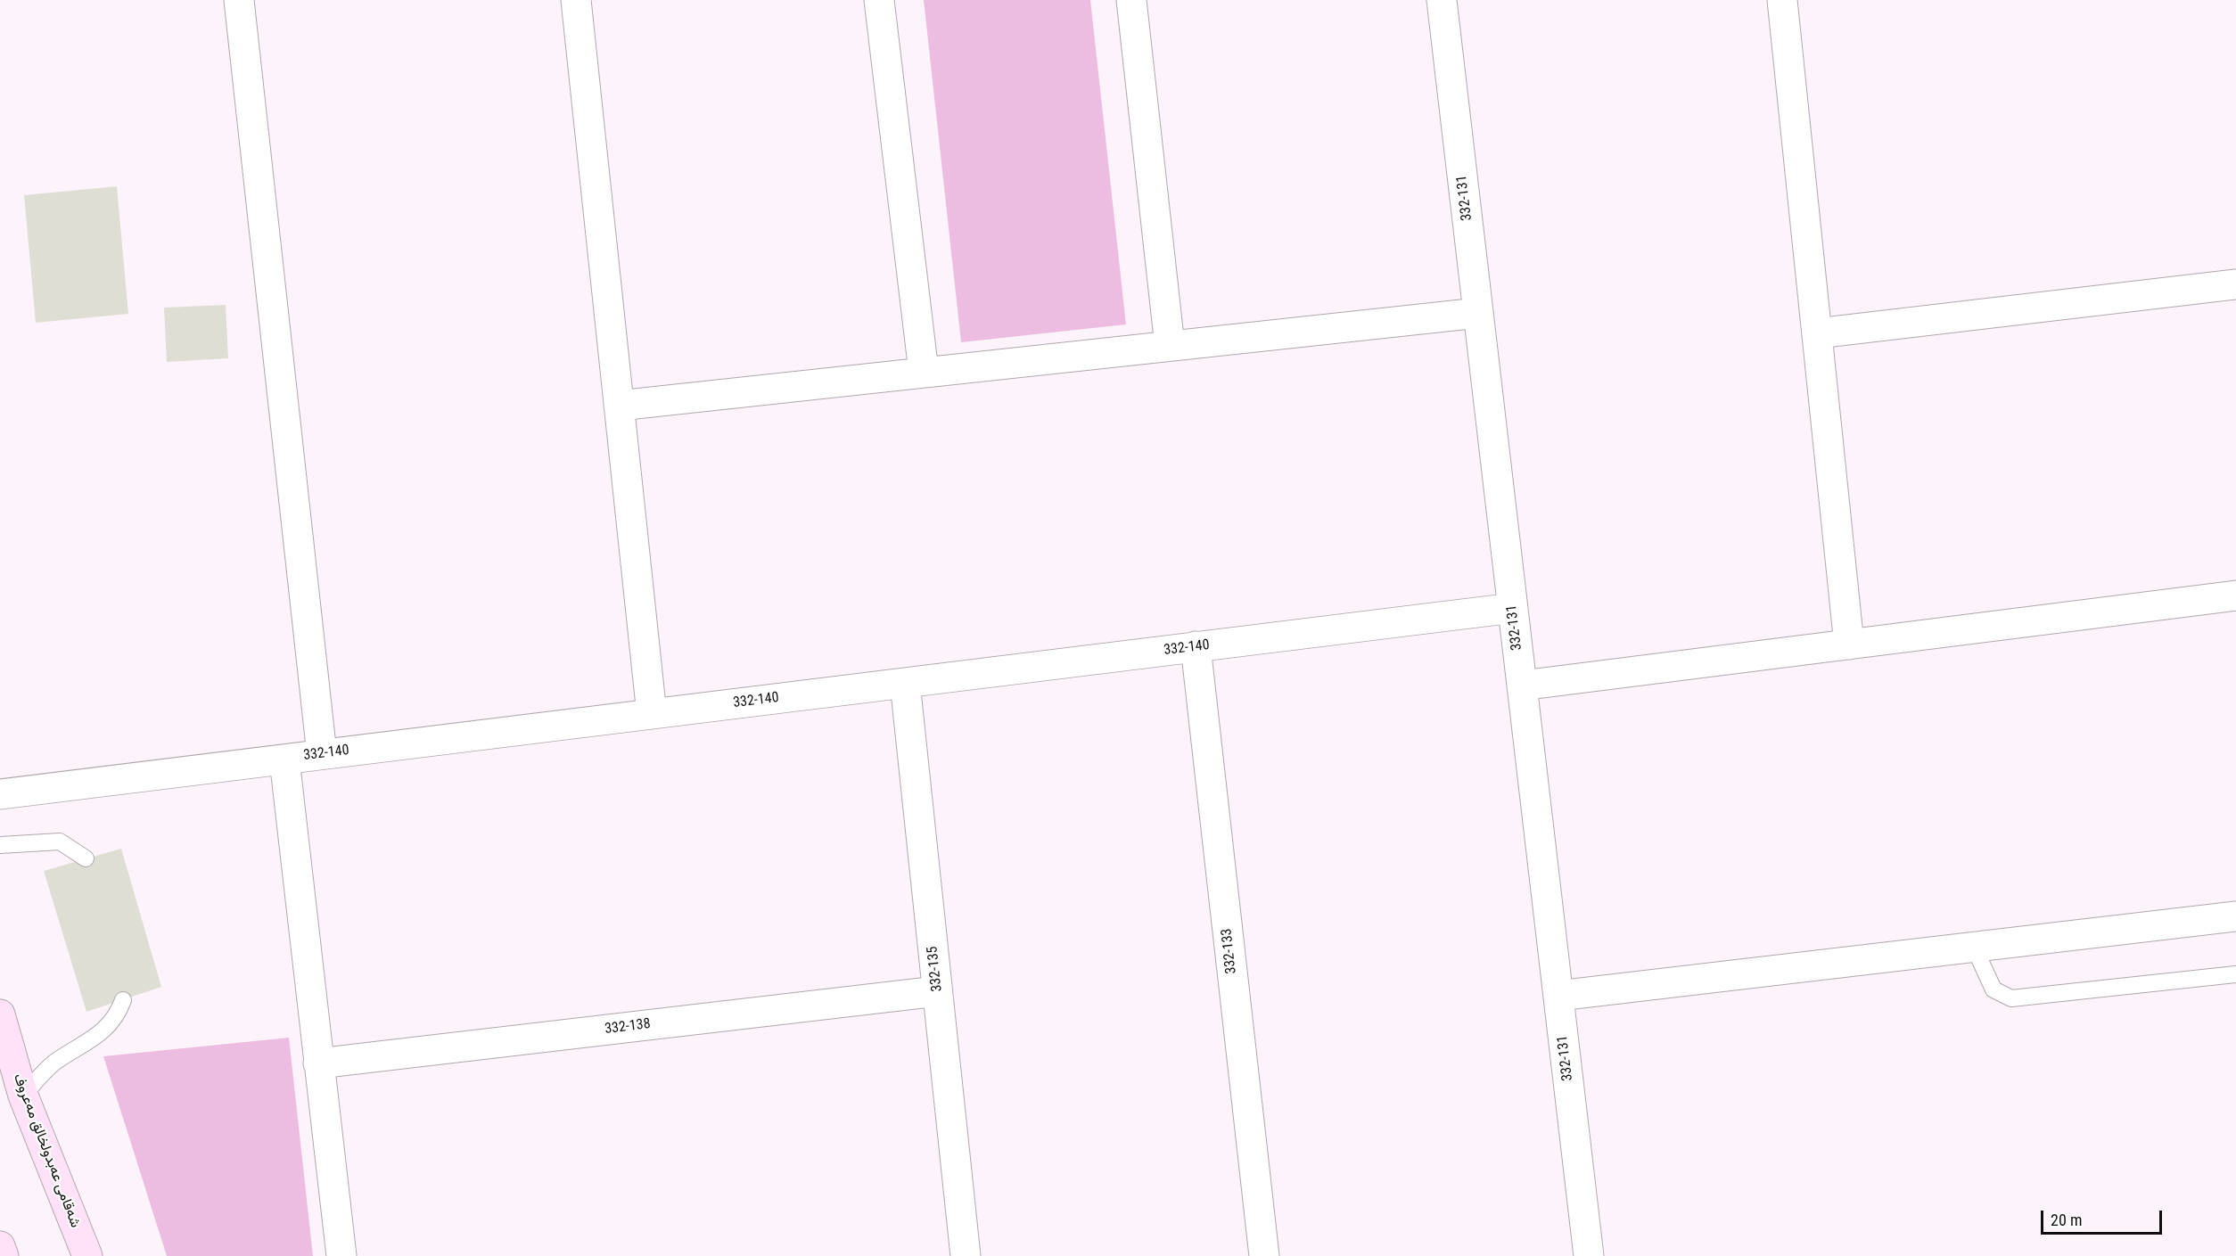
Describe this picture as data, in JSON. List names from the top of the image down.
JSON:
{
  "streets": {
    "main road": ["شەقامی عەبدولخالق مەعروف"],
    "street": [
      "332-131",
      "332-140",
      "332-133",
      "332-135",
      "332-138"
    ]
  },
  "crossings": [
    ["332-131", "332-140"],
    ["332-140", "332-133"],
    ["332-140", "332-135"],
    ["332-135", "332-138"]
  ],
  "scale_bar": "20 m"
}
